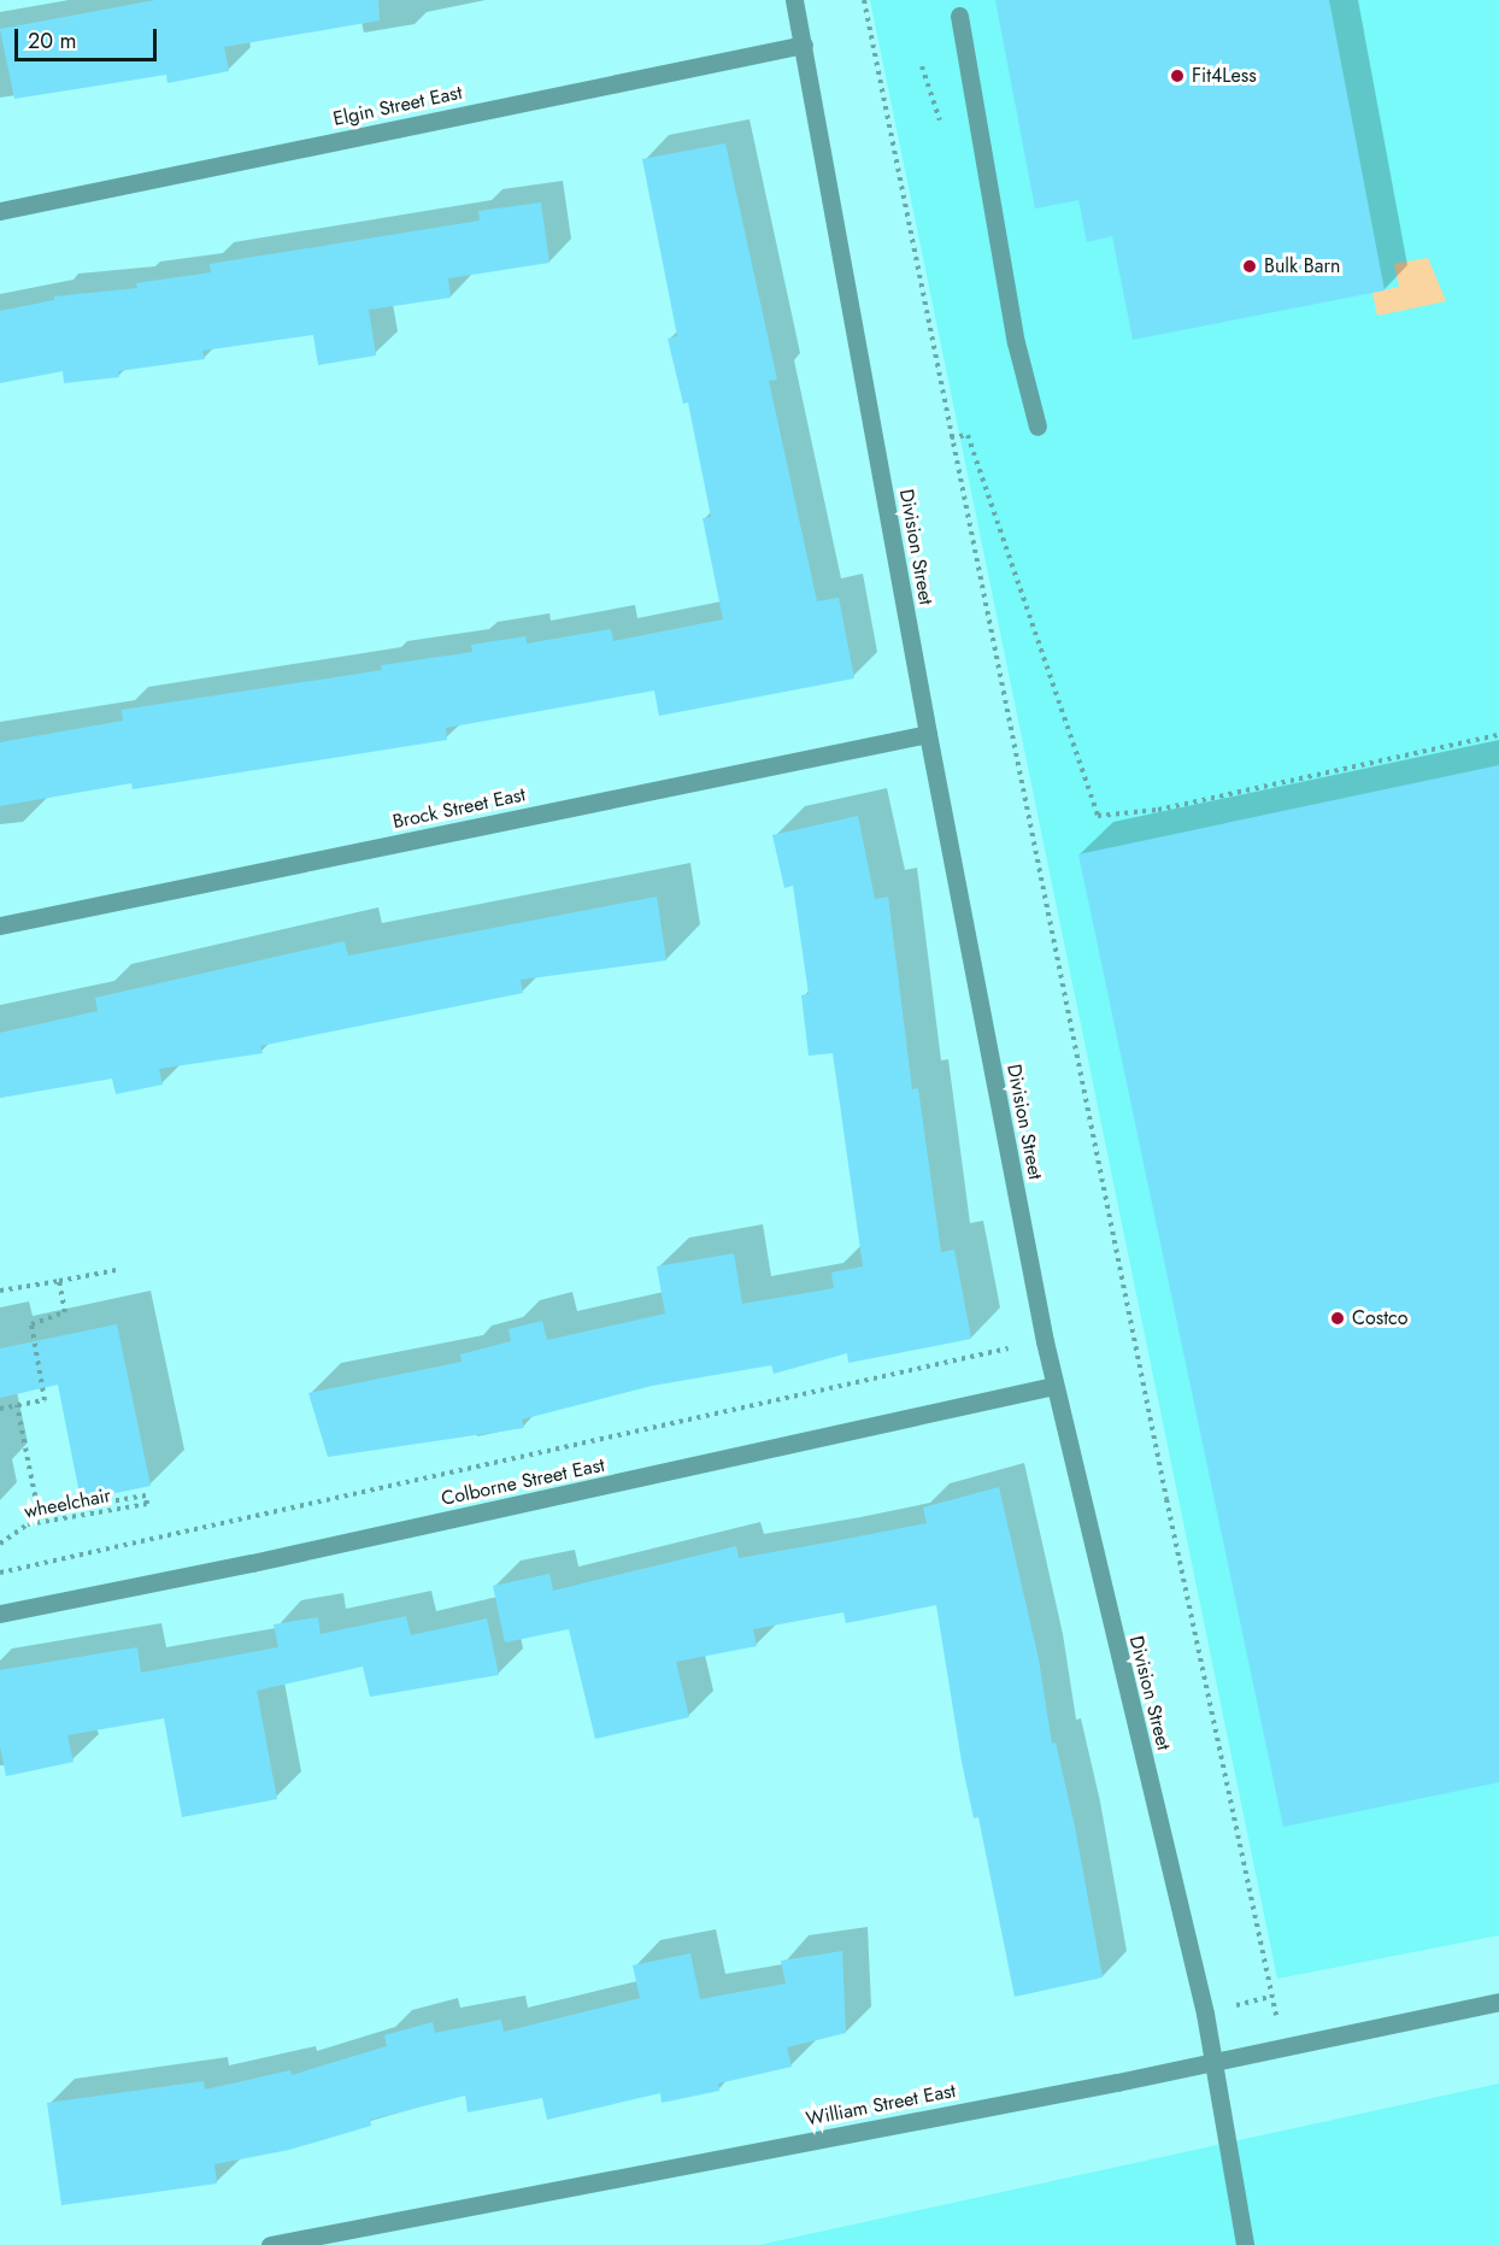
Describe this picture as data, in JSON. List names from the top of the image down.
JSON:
{
  "streets": {
    "street": [
      "Elgin Street East",
      "Division Street",
      "Brock Street East",
      "Colborne Street East",
      "William Street East"
    ],
    "path": ["wheelchair"]
  },
  "crossings": [
    ["Elgin Street East", "Division Street"],
    ["Division Street", "Brock Street East"],
    ["Division Street", "Colborne Street East"],
    ["Division Street", "William Street East"]
  ],
  "places": ["Fit4Less", "Bulk Barn", "Costco"],
  "scale_bar": "20 m"
}
